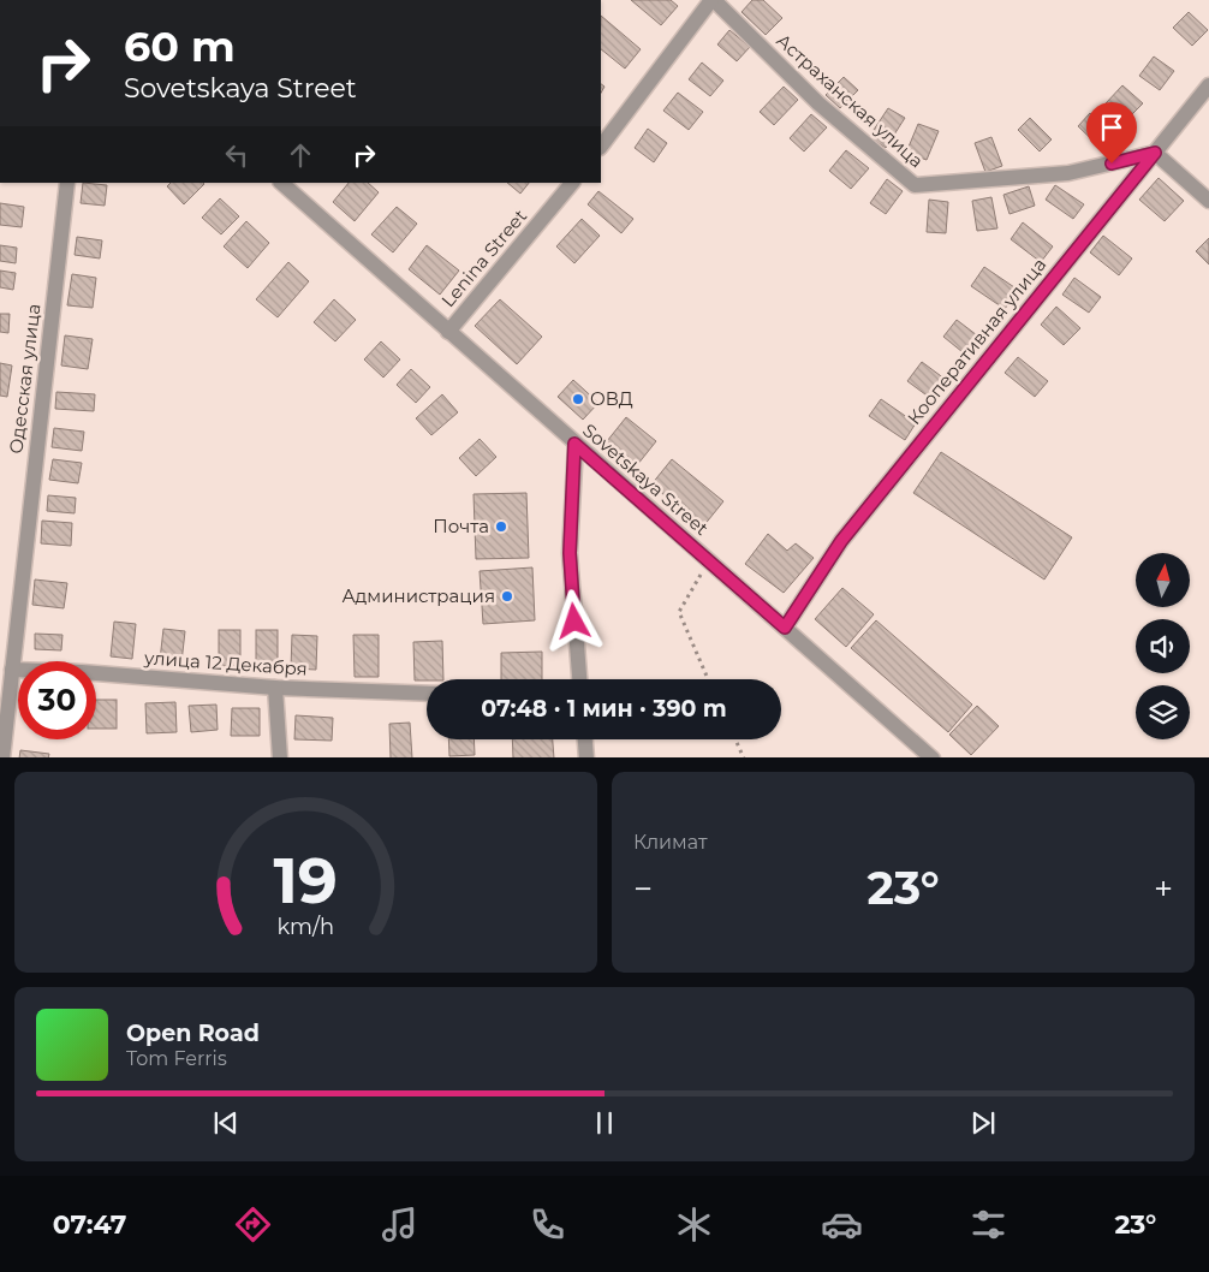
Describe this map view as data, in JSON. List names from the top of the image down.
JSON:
{
  "streets": {
    "street": [
      "Астраханская улица",
      "Lenina Street",
      "Кооперативная улица",
      "Одесская улица",
      "Sovetskaya Street",
      "улица 12 Декабря"
    ]
  },
  "crossings": [
    ["Астраханская улица", "Кооперативная улица"],
    ["Lenina Street", "Sovetskaya Street"],
    ["Кооперативная улица", "Sovetskaya Street"],
    ["Одесская улица", "улица 12 Декабря"]
  ],
  "places": ["ОВД", "Почта", "Администрация"],
  "north": "top",
  "page": {
    "turn": ["60 m", "Sovetskaya Street"],
    "limit": "30",
    "trip": "07:48 · 1 мин · 390 m",
    "tile": "Климат",
    "heat": ["−", "23°", "+"],
    "song": ["Open Road", "Tom Ferris"],
    "tabs": ["07:47", "23°"],
    "gauge": ["19", "km/h"]
  }
}
